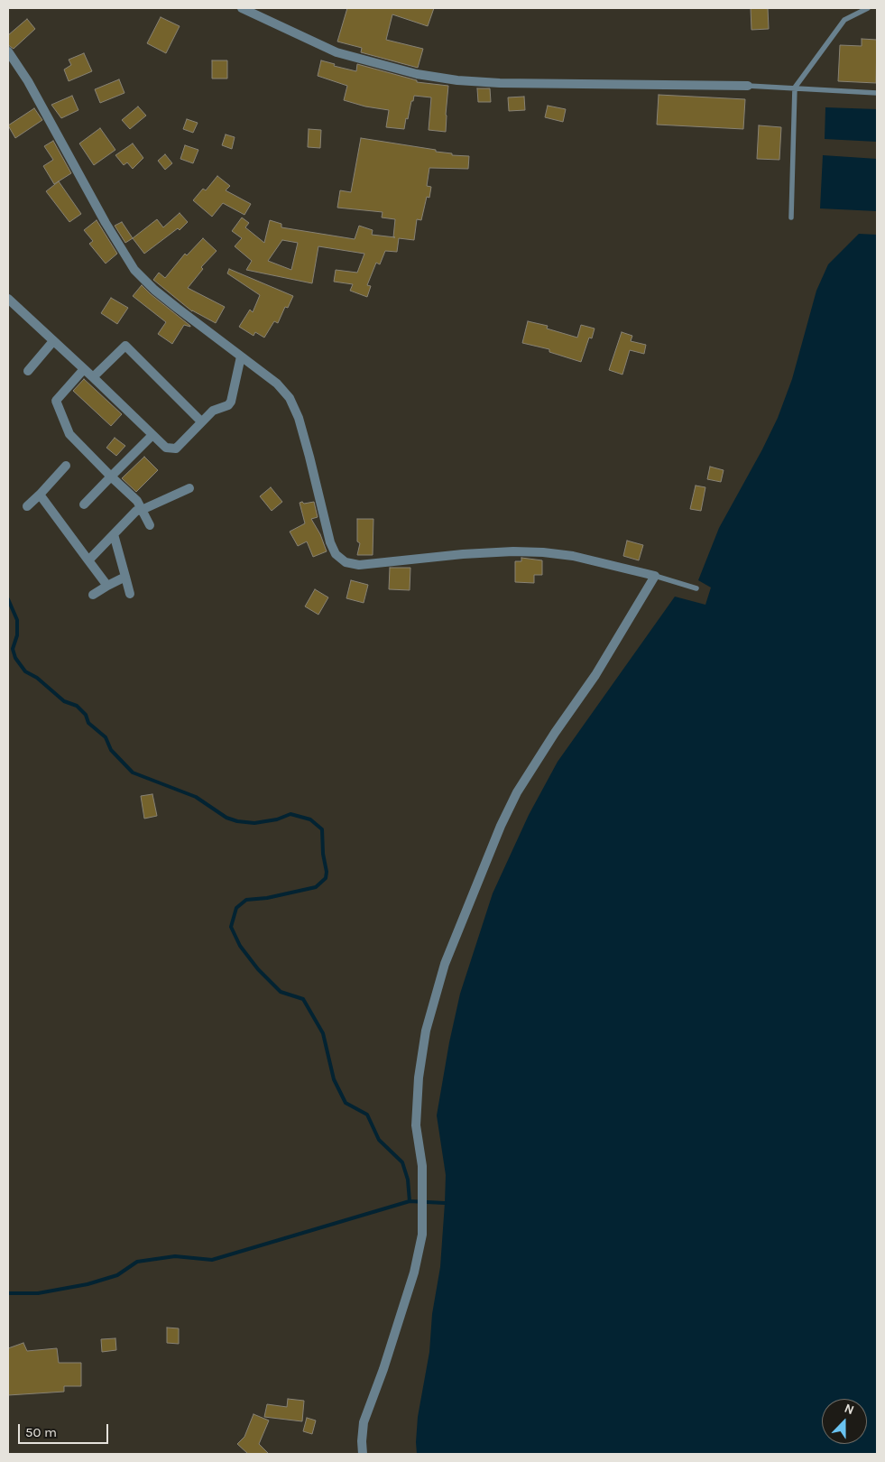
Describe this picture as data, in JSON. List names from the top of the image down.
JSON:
{
  "scale_bar": "50 m",
  "north": "top"
}
